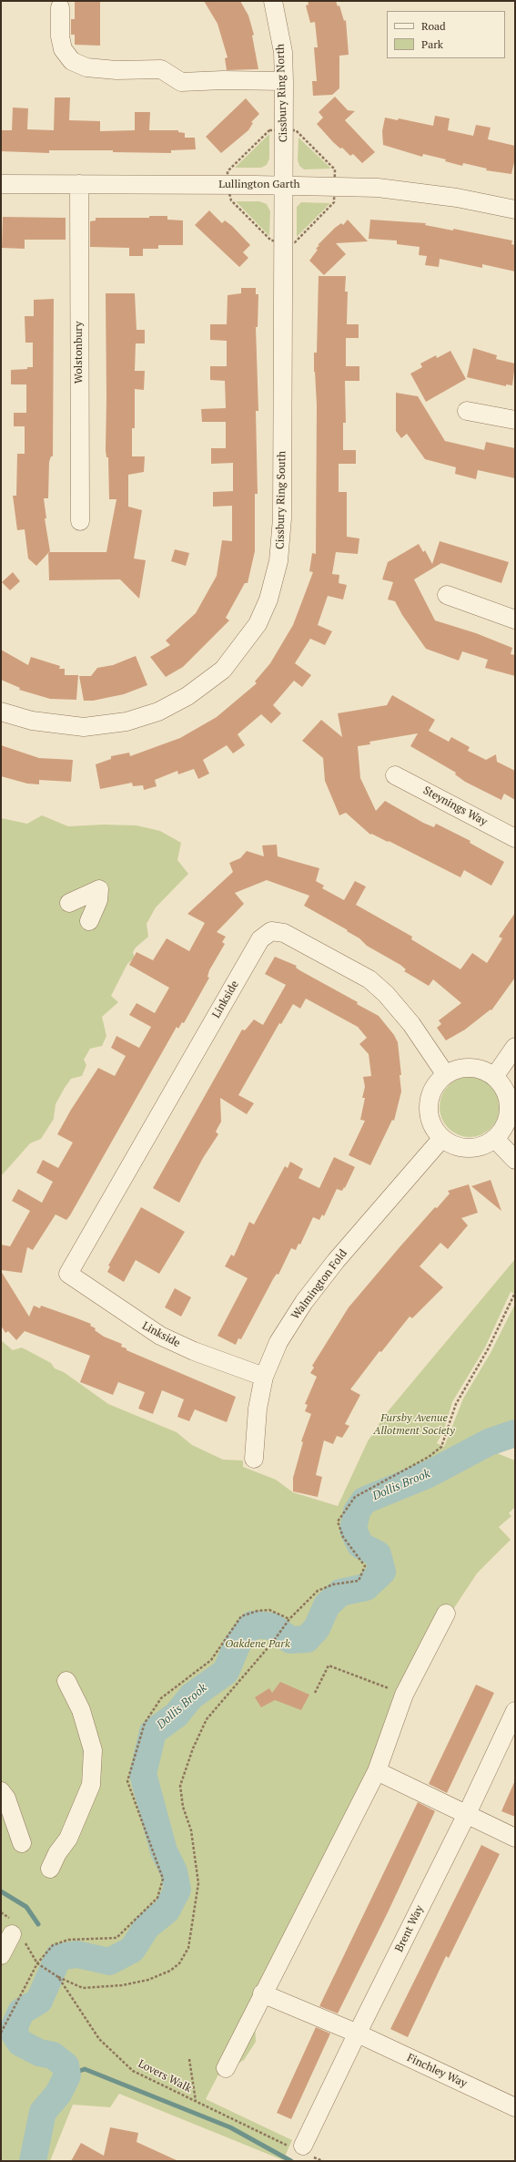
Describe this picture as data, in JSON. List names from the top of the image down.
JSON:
{
  "streets": {
    "street": [
      "Cissbury Ring North",
      "Lullington Garth",
      "Wolstonbury",
      "Cissbury Ring South",
      "Steynings Way",
      "Linkside",
      "Walmington Fold",
      "Brent Way",
      "Finchley Way"
    ],
    "path": ["Lovers Walk"]
  },
  "crossings": [
    ["Cissbury Ring North", "Lullington Garth"],
    ["Cissbury Ring North", "Cissbury Ring South"],
    ["Lullington Garth", "Wolstonbury"],
    ["Lullington Garth", "Cissbury Ring South"],
    ["Linkside", "Walmington Fold"],
    ["Brent Way", "Finchley Way"],
    ["Brent Way", "Lovers Walk"]
  ],
  "water": ["Dollis Brook"],
  "parks": ["Fursby Avenue Allotment Society", "Oakdene Park"],
  "legend": ["Road", "Park"]
}
